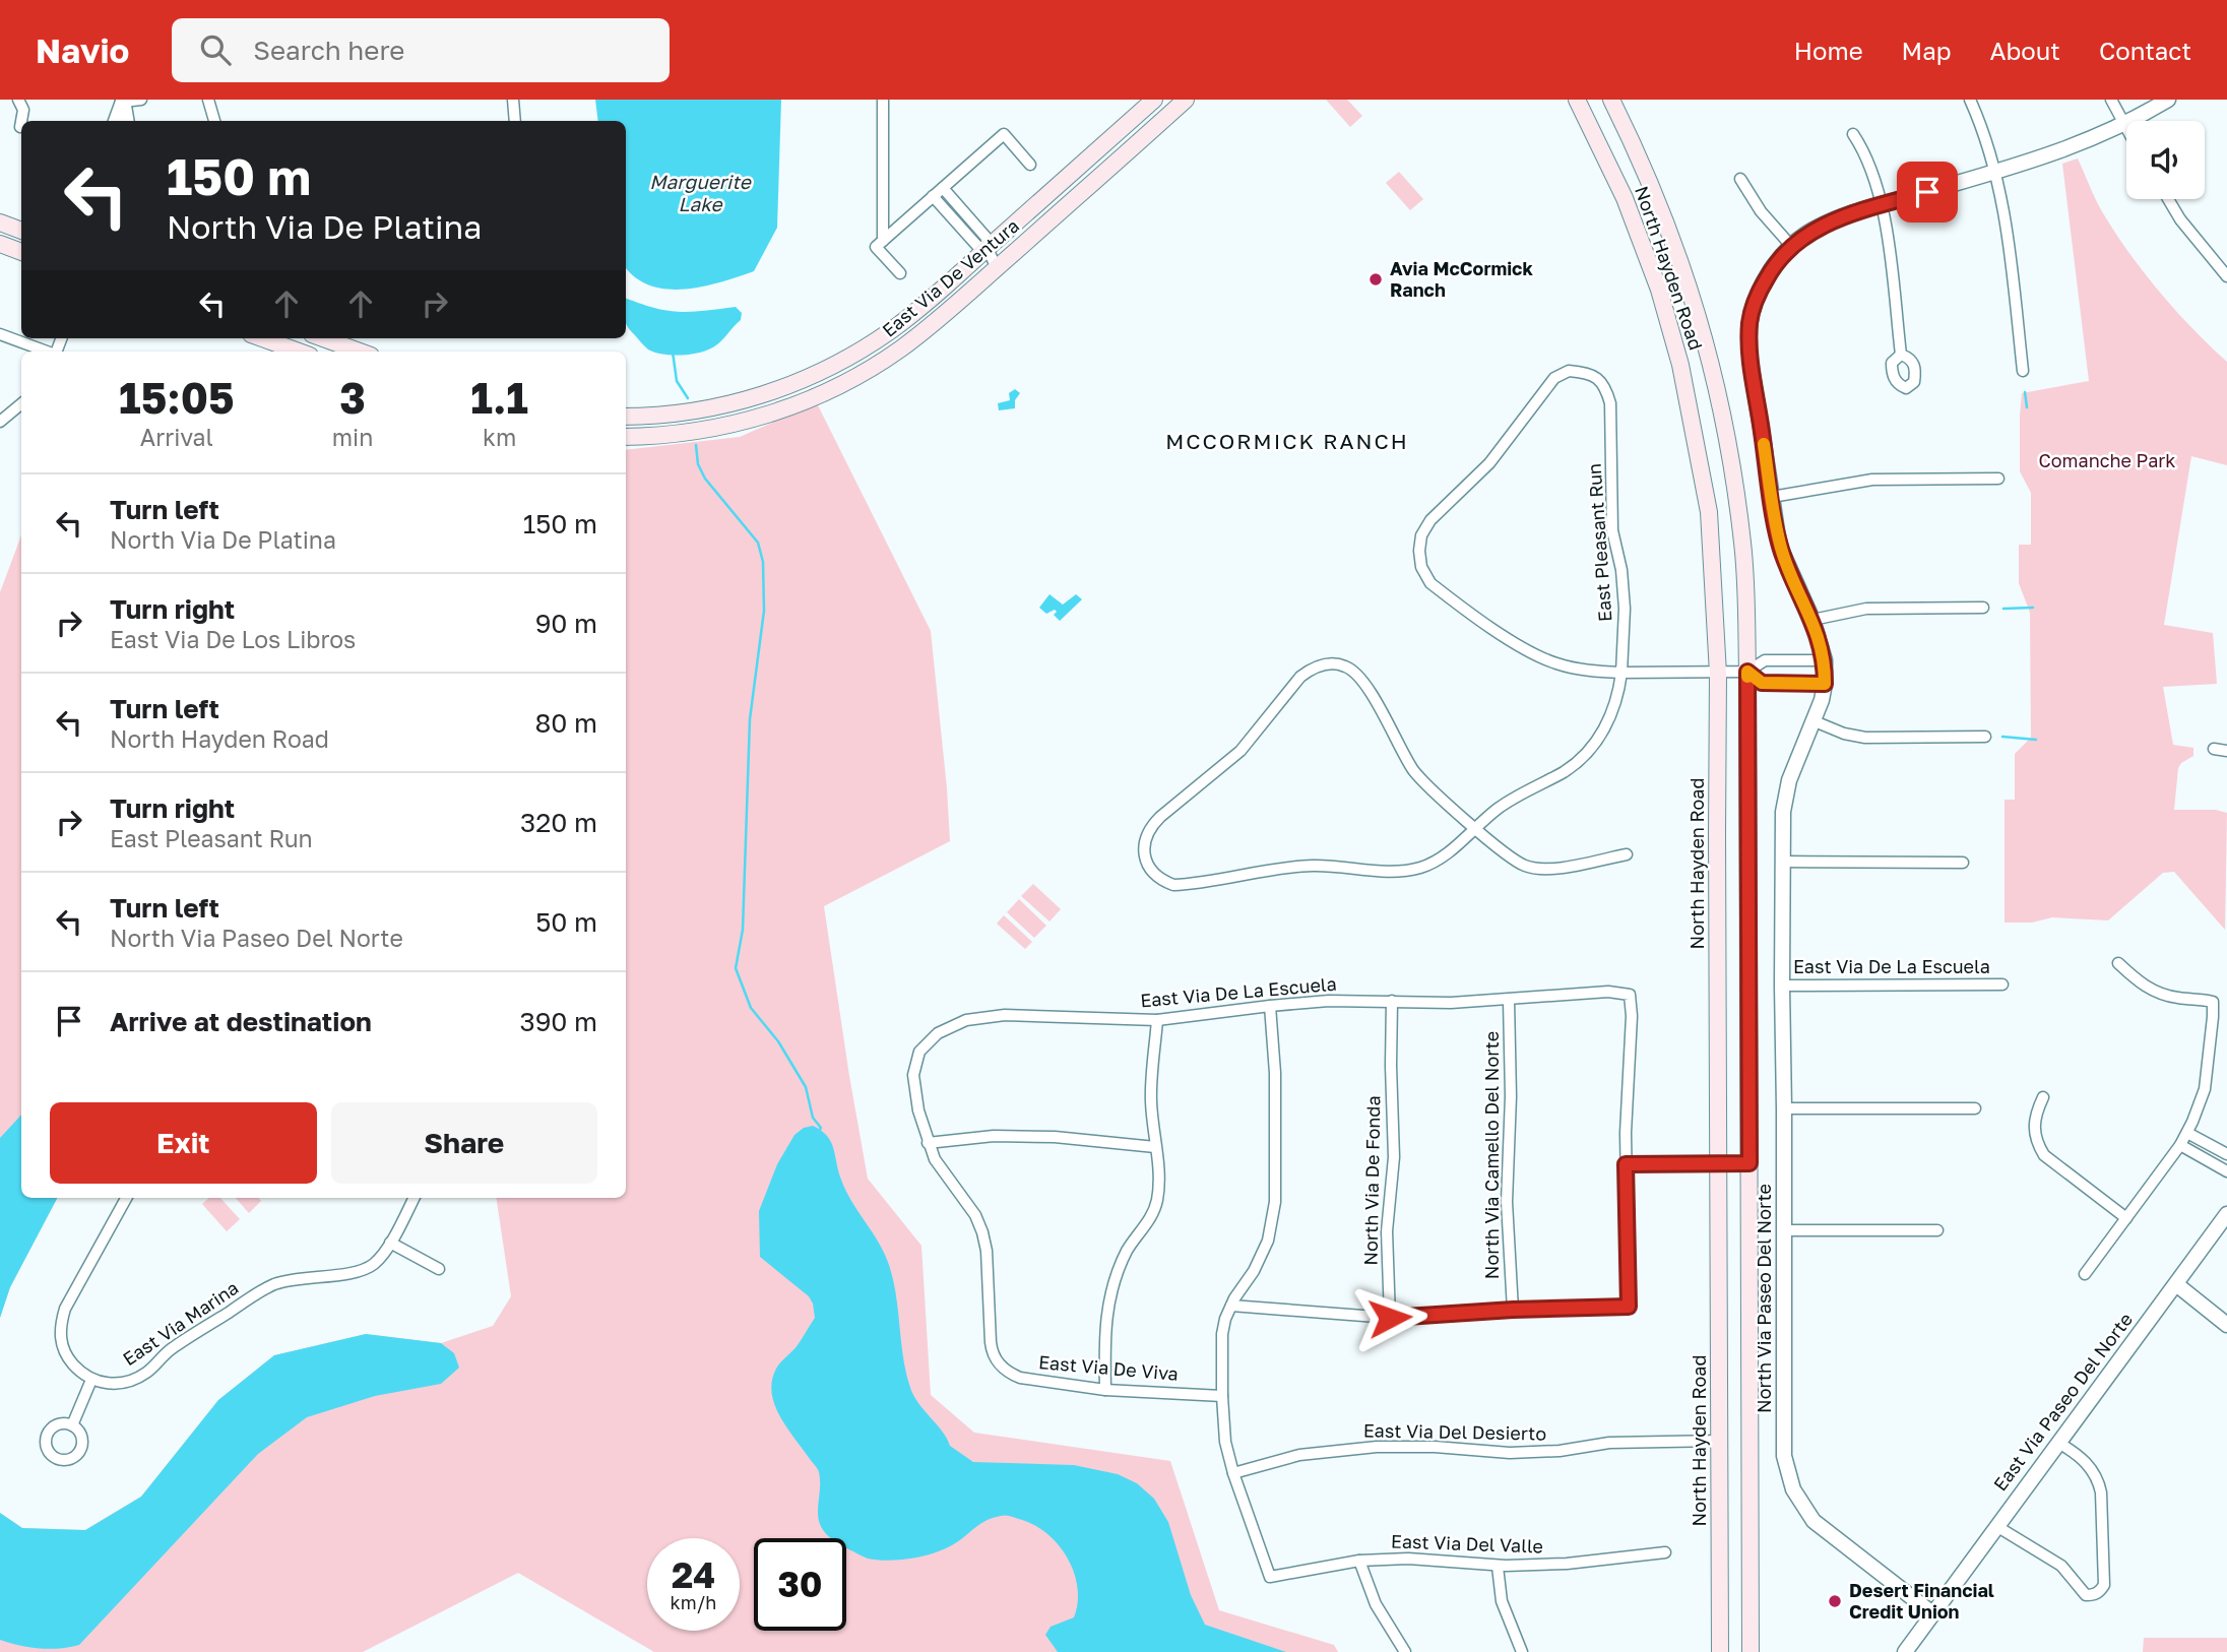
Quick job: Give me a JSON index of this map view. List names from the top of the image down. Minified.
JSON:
{"streets":{"main road":["North Hayden Road","East Via De Ventura"],"street":["East Pleasant Run","East Via De La Escuela","North Via Camello Del Norte","North Via De Fonda","North Via Paseo Del Norte","East Via Marina","East Via De Viva","East Via Paseo Del Norte","East Via Del Desierto","East Via Del Valle"]},"crossings":[["North Hayden Road","East Pleasant Run"],["North Hayden Road","East Via Del Desierto"],["East Pleasant Run","North Via Paseo Del Norte"],["East Via De La Escuela","North Via Camello Del Norte"],["East Via De La Escuela","North Via De Fonda"],["East Via De La Escuela","North Via Paseo Del Norte"],["East Via De La Escuela","East Via De Viva"],["North Via Paseo Del Norte","East Via Paseo Del Norte"],["East Via Del Desierto","East Via Del Valle"]],"districts":["MCCORMICK RANCH"],"water":["Marguerite Lake"],"parks":["Comanche Park"],"places":["Avia McCormick Ranch","Desert Financial Credit Union"],"page":{"header":"Navio","search":"Search here","nav":["Home","Map","About","Contact"],"turn":["150 m","North Via De Platina"],"eta":["15:05","Arrival","3","min","1.1","km"],"list":[{"name":"Turn left","note":"North Via De Platina","value":"150 m"},{"name":"Turn right","note":"East Via De Los Libros","value":"90 m"},{"name":"Turn left","note":"North Hayden Road","value":"80 m"},{"name":"Turn right","note":"East Pleasant Run","value":"320 m"},{"name":"Turn left","note":"North Via Paseo Del Norte","value":"50 m"},{"name":"Arrive at destination","value":"390 m"}],"buttons":["Exit","Share"],"speed":"24 km/h","limit":"30"}}
